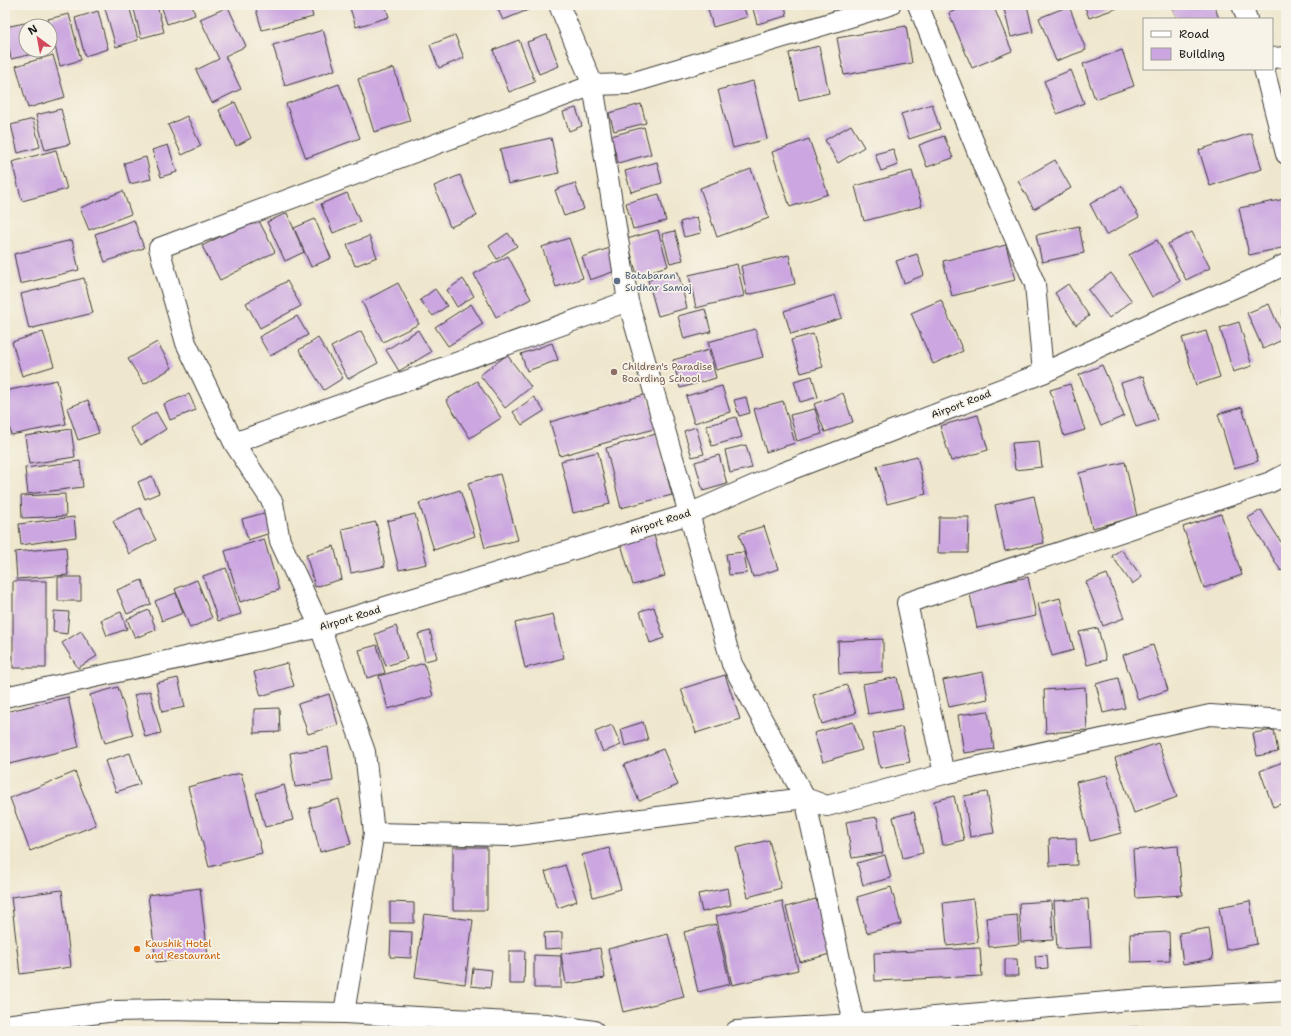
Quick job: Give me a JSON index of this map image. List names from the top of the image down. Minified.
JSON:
{"streets":{"street":["Airport Road"]},"places":["Batabaran Sudhar Samaj","Children's Paradise Boarding School","Kaushik Hotel and Restaurant"],"legend":["Road","Building"],"north":"top left"}
